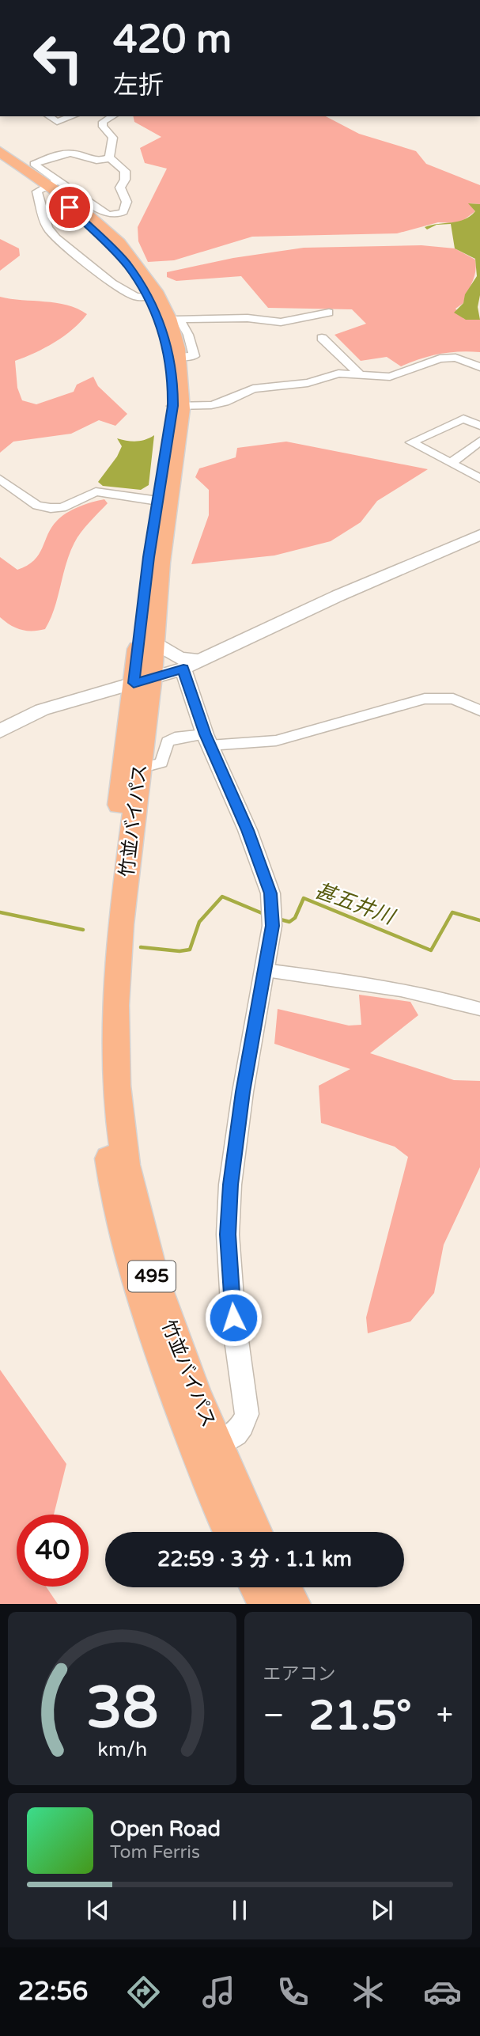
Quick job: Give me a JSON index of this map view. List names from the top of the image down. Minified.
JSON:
{"streets":{"highway":["竹並バイパス","495"]},"water":["甚五井川"],"page":{"turn":["420 m","左折"],"limit":"40","trip":"22:59 · 3 分 · 1.1 km","tile":"エアコン","heat":["−","21.5°","+"],"song":["Open Road","Tom Ferris"],"tabs":"22:56","gauge":["38","km/h"]}}
